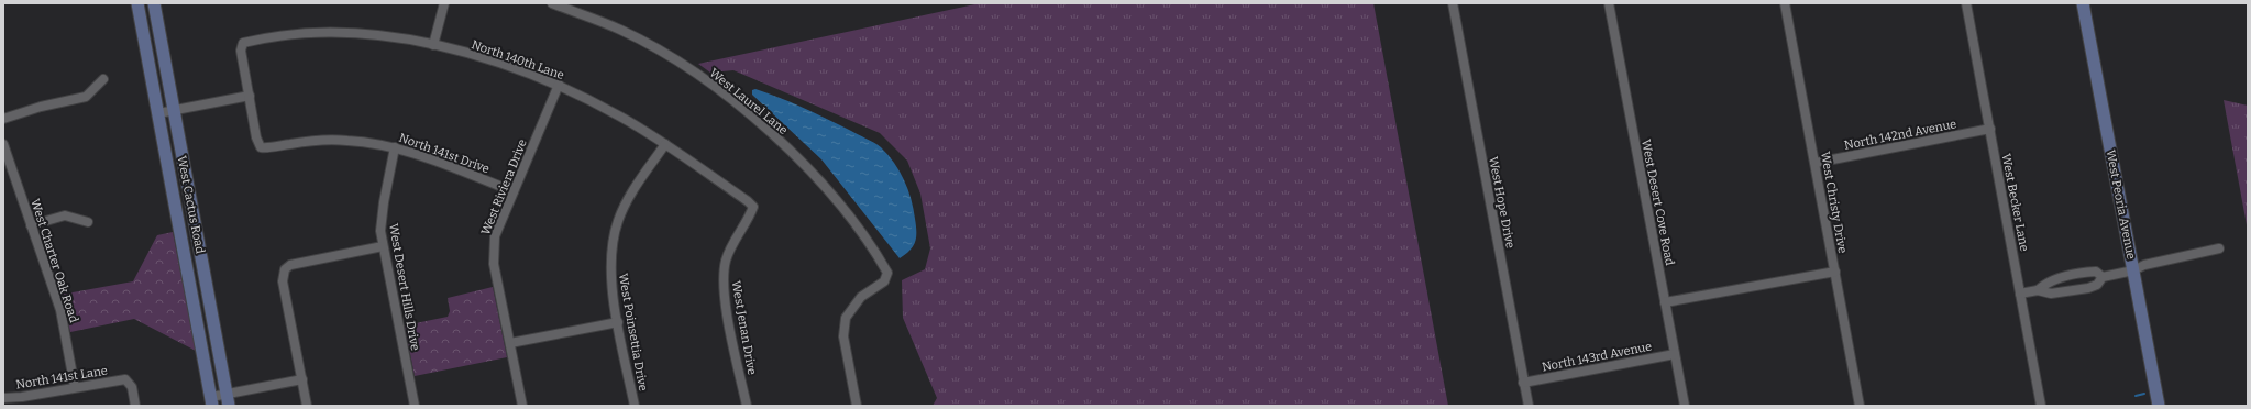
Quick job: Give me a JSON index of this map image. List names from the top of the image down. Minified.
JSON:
{"streets":{"main road":["West Cactus Road","West Peoria Avenue"],"street":["North 140th Lane","West Laurel Lane","North 142nd Avenue","North 141st Drive","West Riviera Drive","West Hope Drive","West Desert Cove Road","West Christy Drive","West Becker Lane","West Charter Oak Road","West Desert Hills Drive","West Jenan Drive","West Poinsettia Drive","North 143rd Avenue","North 141st Lane"]},"crossings":[["North 140th Lane","North 141st Drive"],["North 140th Lane","West Riviera Drive"],["North 140th Lane","West Jenan Drive"],["North 140th Lane","West Poinsettia Drive"],["North 142nd Avenue","West Christy Drive"],["North 142nd Avenue","West Becker Lane"],["North 141st Drive","West Riviera Drive"],["North 141st Drive","West Desert Hills Drive"],["West Hope Drive","North 143rd Avenue"],["West Desert Cove Road","North 143rd Avenue"],["West Charter Oak Road","North 141st Lane"]]}
